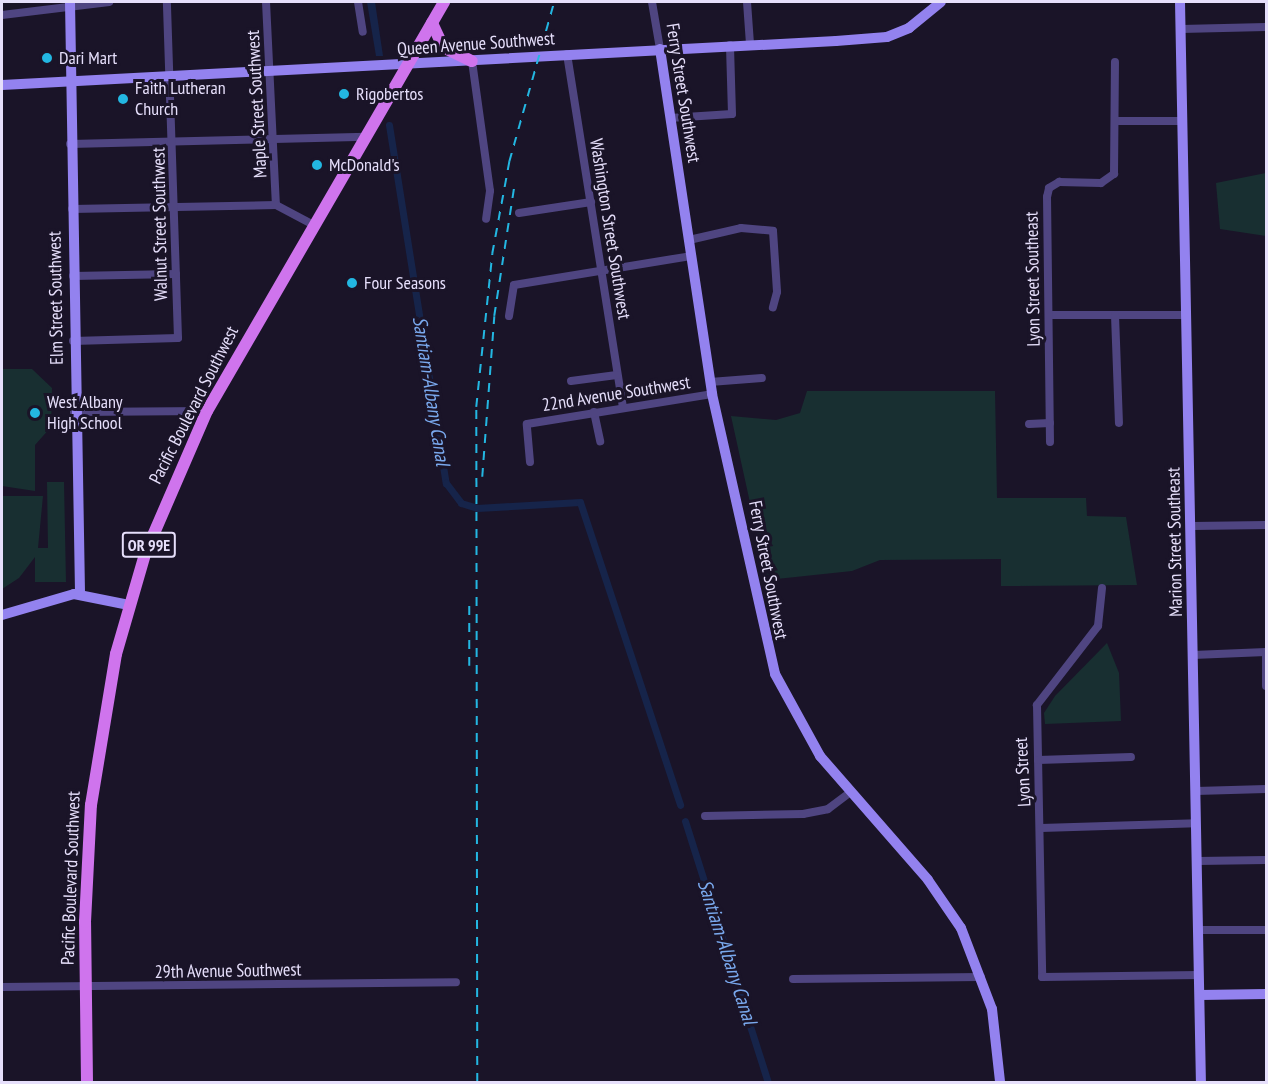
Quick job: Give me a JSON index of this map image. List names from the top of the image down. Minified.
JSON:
{"streets":{"main road":["Pacific Boulevard Southwest","OR 99E"],"street":["Queen Avenue Southwest","Ferry Street Southwest","Maple Street Southwest","Walnut Street Southwest","Washington Street Southwest","Lyon Street Southeast","Elm Street Southwest","22nd Avenue Southwest","Marion Street Southeast","Lyon Street","29th Avenue Southwest"]},"crossings":[["Queen Avenue Southwest","Ferry Street Southwest"],["Queen Avenue Southwest","Maple Street Southwest"],["Queen Avenue Southwest","Walnut Street Southwest"],["Queen Avenue Southwest","Washington Street Southwest"],["Queen Avenue Southwest","Elm Street Southwest"],["Queen Avenue Southwest","Pacific Boulevard Southwest"],["Ferry Street Southwest","22nd Avenue Southwest"],["Walnut Street Southwest","Elm Street Southwest"],["Washington Street Southwest","22nd Avenue Southwest"],["Pacific Boulevard Southwest","29th Avenue Southwest"],["Marion Street Southeast","Lyon Street"]],"water":["Santiam-Albany Canal"],"places":["Dari Mart","Rigobertos","Faith Lutheran Church","McDonald's","Four Seasons","West Albany High School"]}
